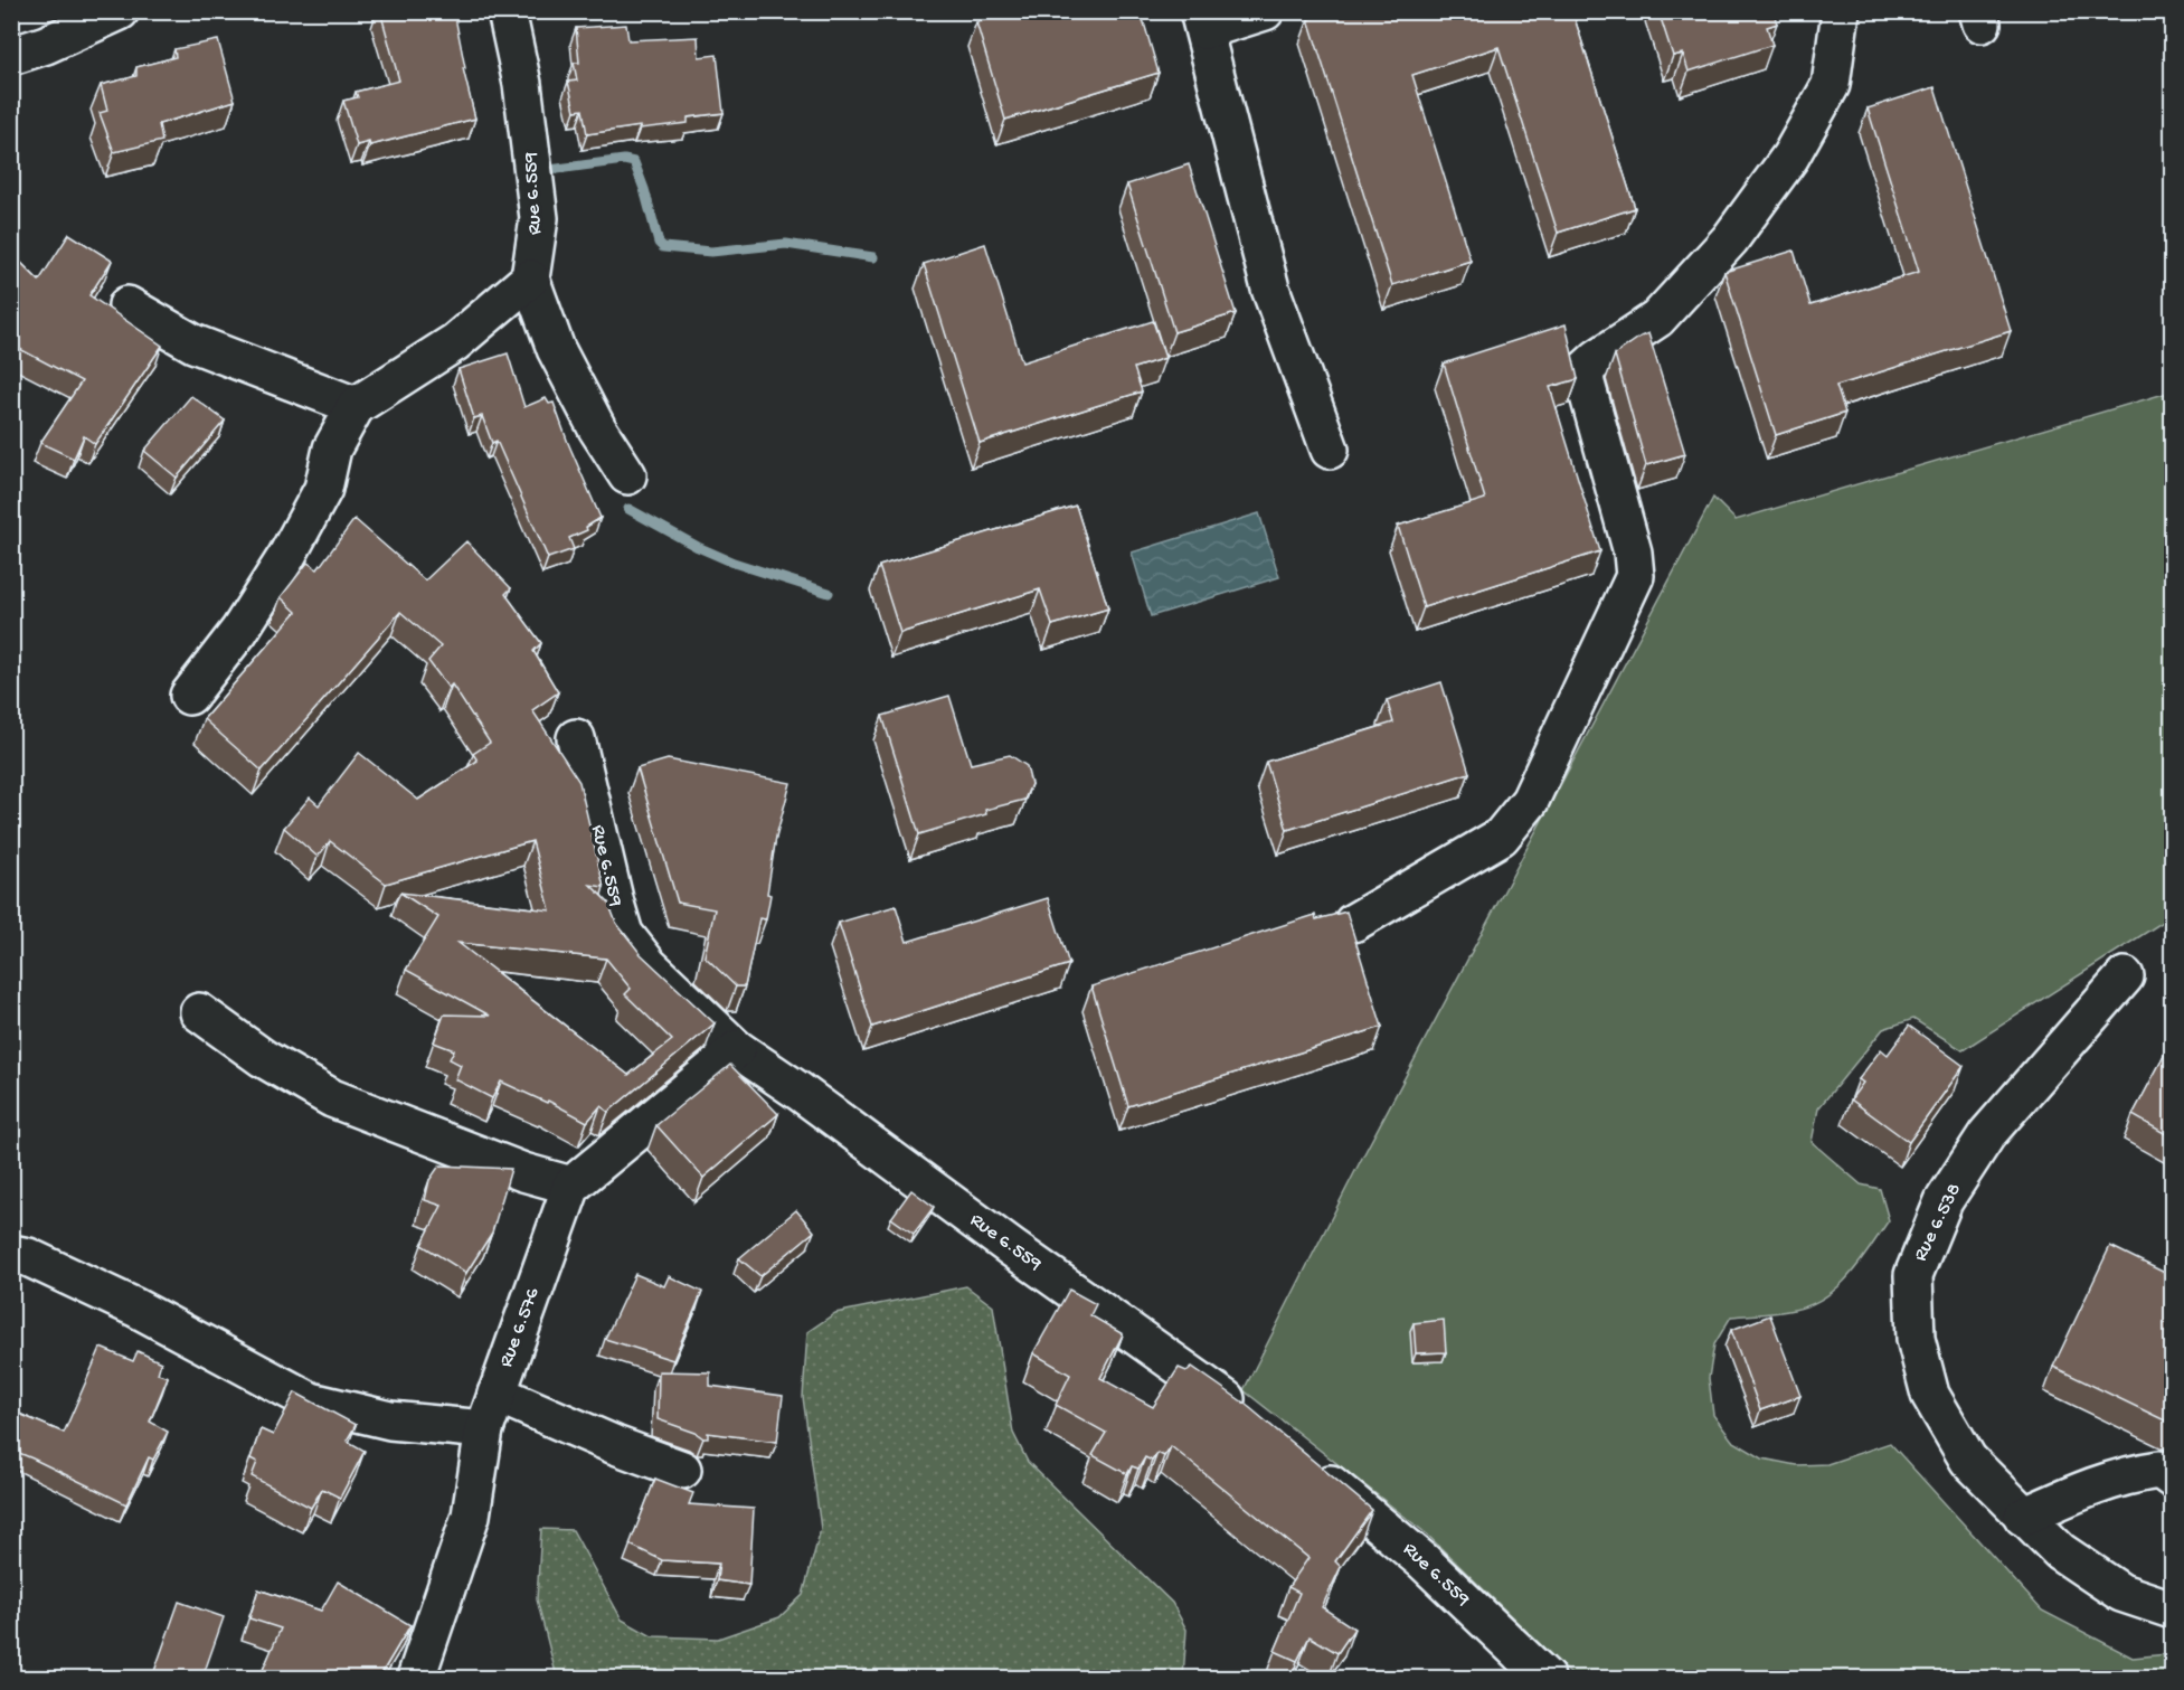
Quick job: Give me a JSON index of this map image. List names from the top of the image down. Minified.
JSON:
{"streets":{"street":["Rue 6.559","Rue 6.538","Rue 6.576"]}}
